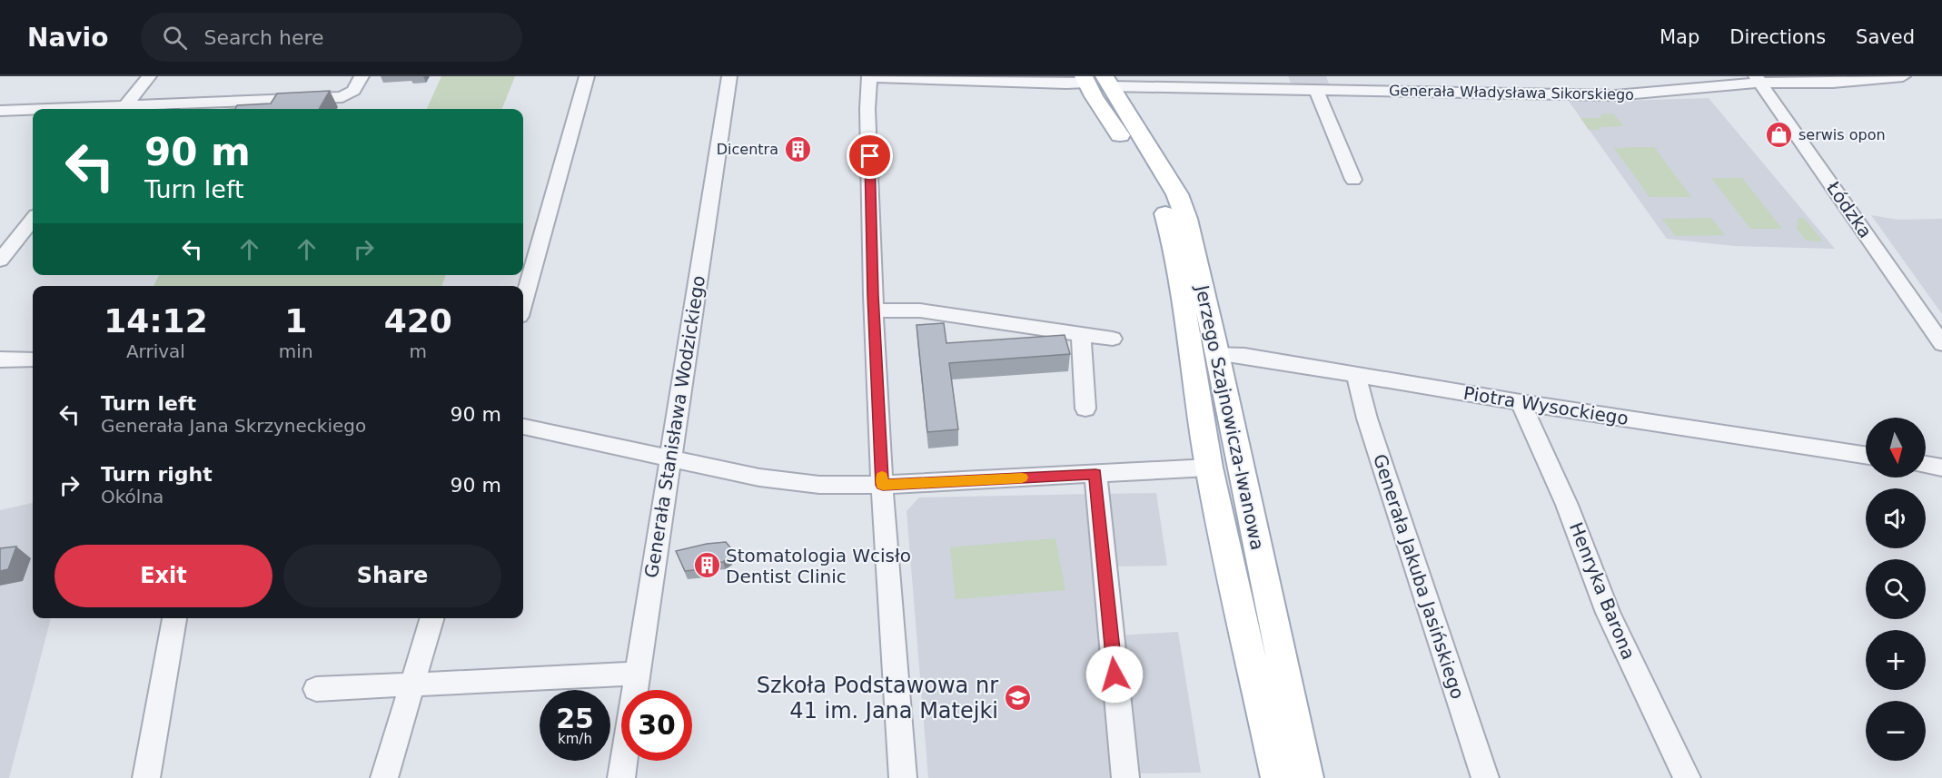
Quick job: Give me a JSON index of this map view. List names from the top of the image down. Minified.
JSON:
{"streets":{"main road":["Jerzego Szajnowicza-Iwanowa"],"street":["Generała Władysława Sikorskiego","Łódzka","Piotra Wysockiego","Generała Stanisława Wodzickiego","Generała Jakuba Jasińskiego","Henryka Barona"]},"crossings":[["Generała Władysława Sikorskiego","Łódzka"],["Generała Władysława Sikorskiego","Jerzego Szajnowicza-Iwanowa"],["Piotra Wysockiego","Jerzego Szajnowicza-Iwanowa"],["Piotra Wysockiego","Generała Jakuba Jasińskiego"],["Piotra Wysockiego","Henryka Barona"]],"places":{"shop":["serwis opon"],"building":["Dicentra","Stomatologia Wcisło Dentist Clinic"],"school or university":["Szkoła Podstawowa nr 41 im. Jana Matejki"]},"north":"bottom","page":{"header":"Navio","search":"Search here","nav":["Map","Directions","Saved"],"turn":["90 m","Turn left"],"eta":["14:12","Arrival","1","min","420","m"],"list":[{"name":"Turn left","note":"Generała Jana Skrzyneckiego","value":"90 m"},{"name":"Turn right","note":"Okólna","value":"90 m"}],"map_buttons":["+","−"],"buttons":["Exit","Share"],"speed":"25 km/h","limit":"30"}}
